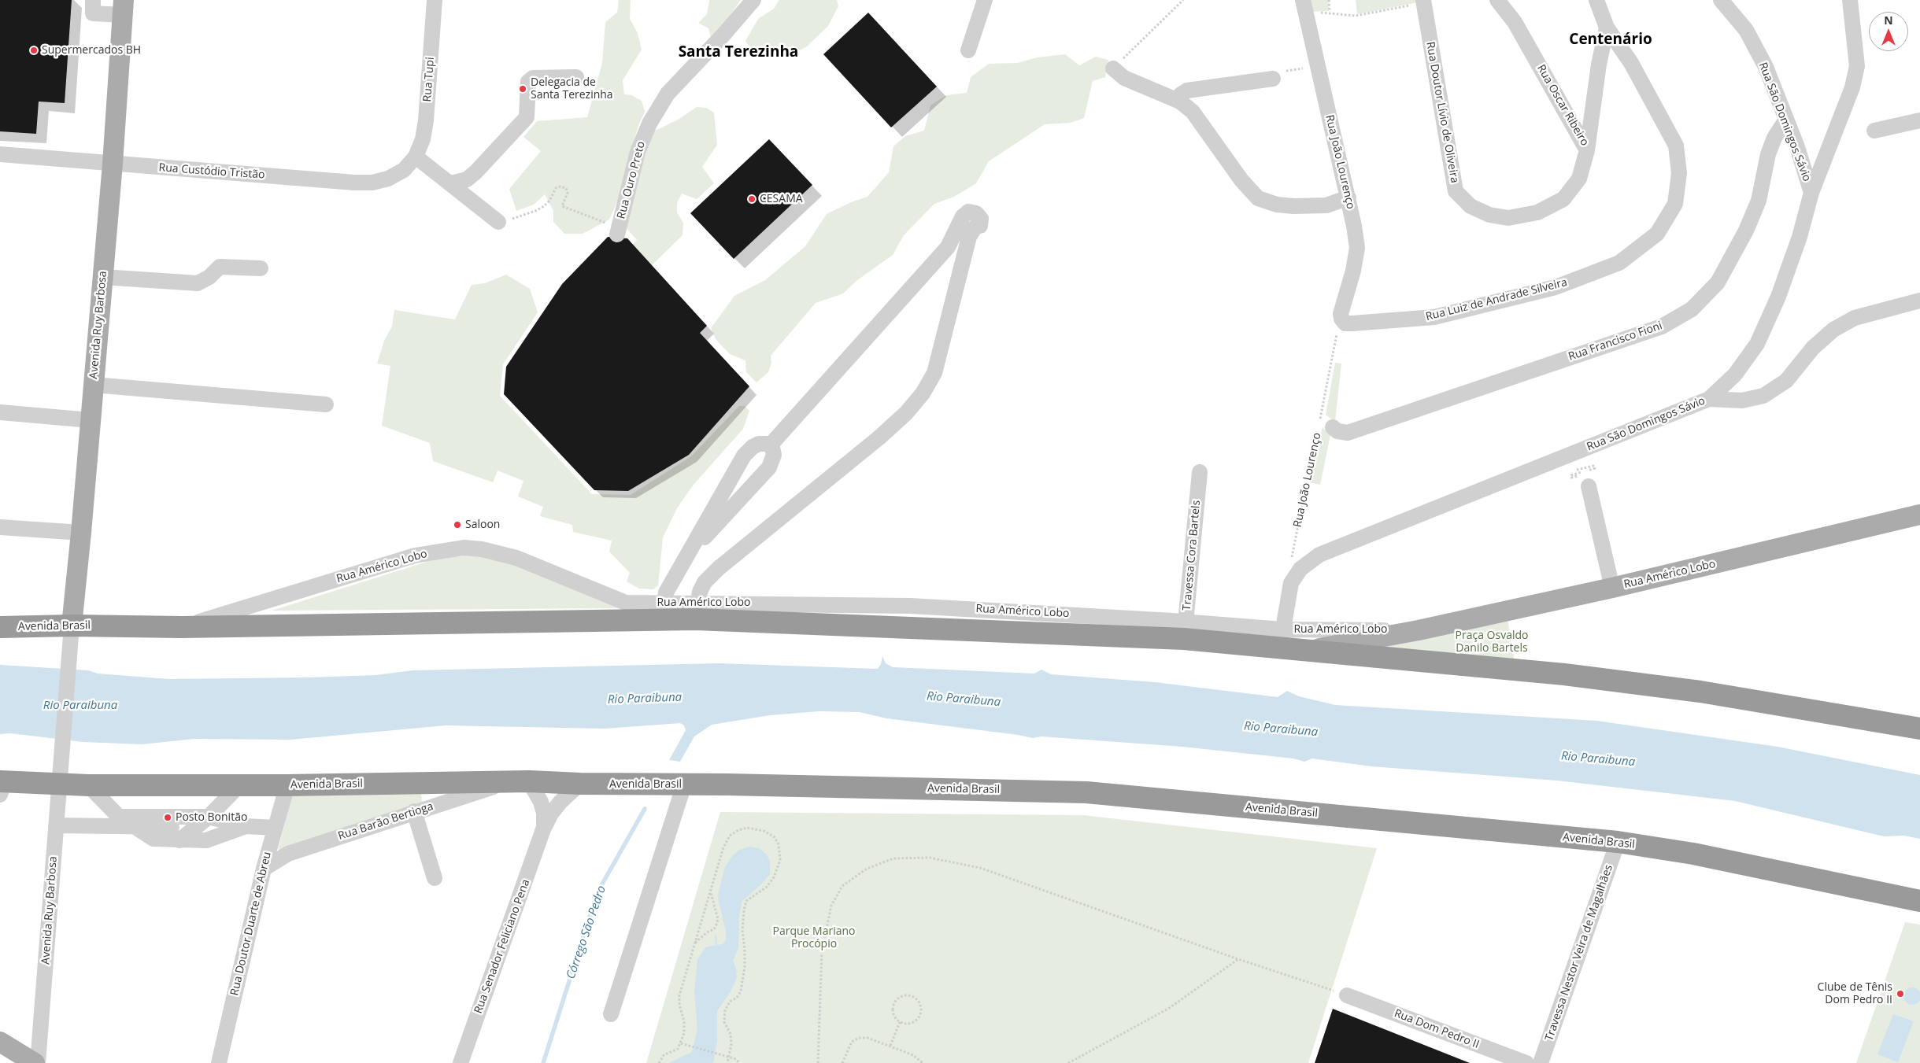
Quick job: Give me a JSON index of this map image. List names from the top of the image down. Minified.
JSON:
{"streets":{"highway":["Avenida Brasil"],"main road":["Avenida Ruy Barbosa","Rua Américo Lobo"],"street":["Rua Tupi","Rua Oscar Ribeiro","Rua Doutor Lívio de Oliveira","Rua São Domingos Sávio","Rua João Lourenço","Rua Custódio Tristão","Rua Ouro Preto","Rua Luiz de Andrade Silveira","Rua Francisco Fioni","Travessa Cora Bartels","Rua Barão Bertioga","Rua Doutor Duarte de Abreu","Rua Senador Feliciano Pena","Travessa Nestor Veira de Magalhães","Rua Dom Pedro II"]},"crossings":[["Rua Tupi","Rua Custódio Tristão"],["Rua Oscar Ribeiro","Rua Doutor Lívio de Oliveira"],["Rua Oscar Ribeiro","Rua Luiz de Andrade Silveira"],["Rua São Domingos Sávio","Rua João Lourenço"],["Rua São Domingos Sávio","Rua Francisco Fioni"],["Rua João Lourenço","Rua Luiz de Andrade Silveira"],["Rua Custódio Tristão","Avenida Ruy Barbosa"],["Avenida Ruy Barbosa","Avenida Brasil"],["Travessa Cora Bartels","Avenida Brasil"],["Rua Américo Lobo","Avenida Brasil"],["Avenida Brasil","Rua Barão Bertioga"],["Avenida Brasil","Rua Doutor Duarte de Abreu"],["Avenida Brasil","Rua Senador Feliciano Pena"],["Avenida Brasil","Travessa Nestor Veira de Magalhães"],["Rua Barão Bertioga","Rua Doutor Duarte de Abreu"],["Rua Barão Bertioga","Rua Senador Feliciano Pena"]],"districts":["Centenário","Santa Terezinha"],"water":["Rio Paraibuna","Córrego São Pedro"],"parks":["Praça Osvaldo Danilo Bartels","Parque Mariano Procópio"],"places":["Supermercados BH","Delegacia de Santa Terezinha","CESAMA","Saloon","Posto Bonitão","Clube de Tênis Dom Pedro II"],"north":"top"}
